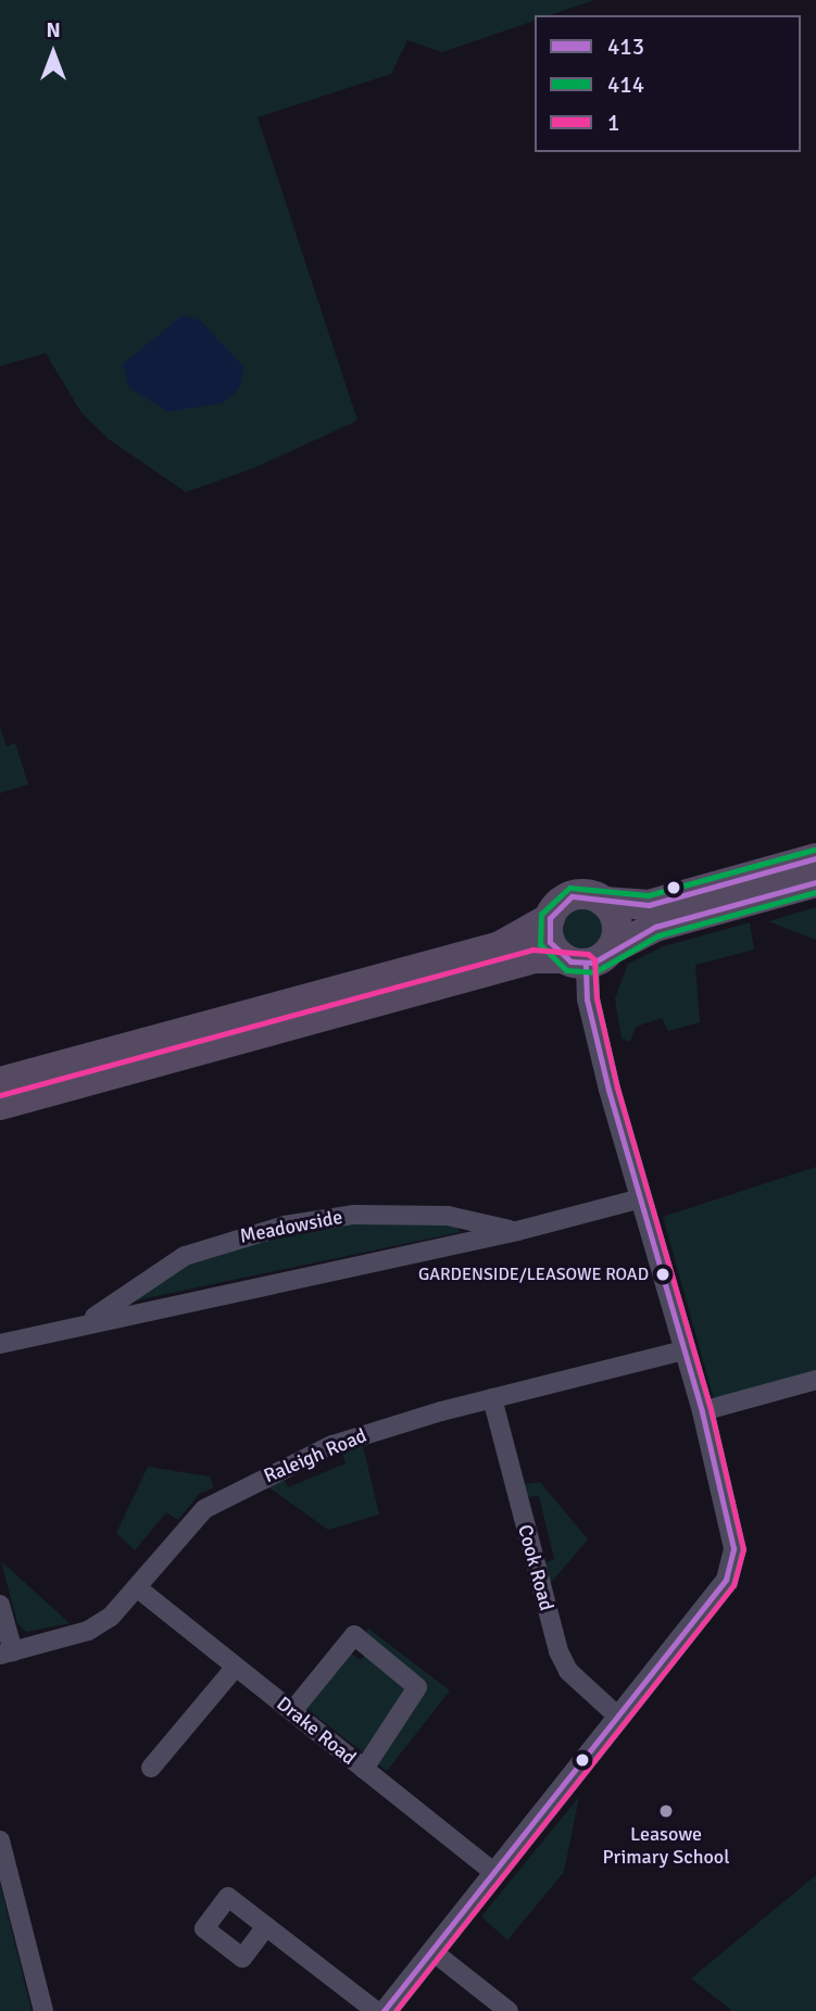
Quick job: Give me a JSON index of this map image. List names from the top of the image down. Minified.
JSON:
{"streets":{"street":["Meadowside","Raleigh Road","Cook Road","Drake Road"]},"crossings":[["Raleigh Road","Cook Road"],["Raleigh Road","Drake Road"]],"places":["GARDENSIDE/LEASOWE ROAD","Leasowe Primary School"],"lines":["transit line 414","transit line 413","transit line 1"],"legend":["413","414","1"],"north":"top"}
